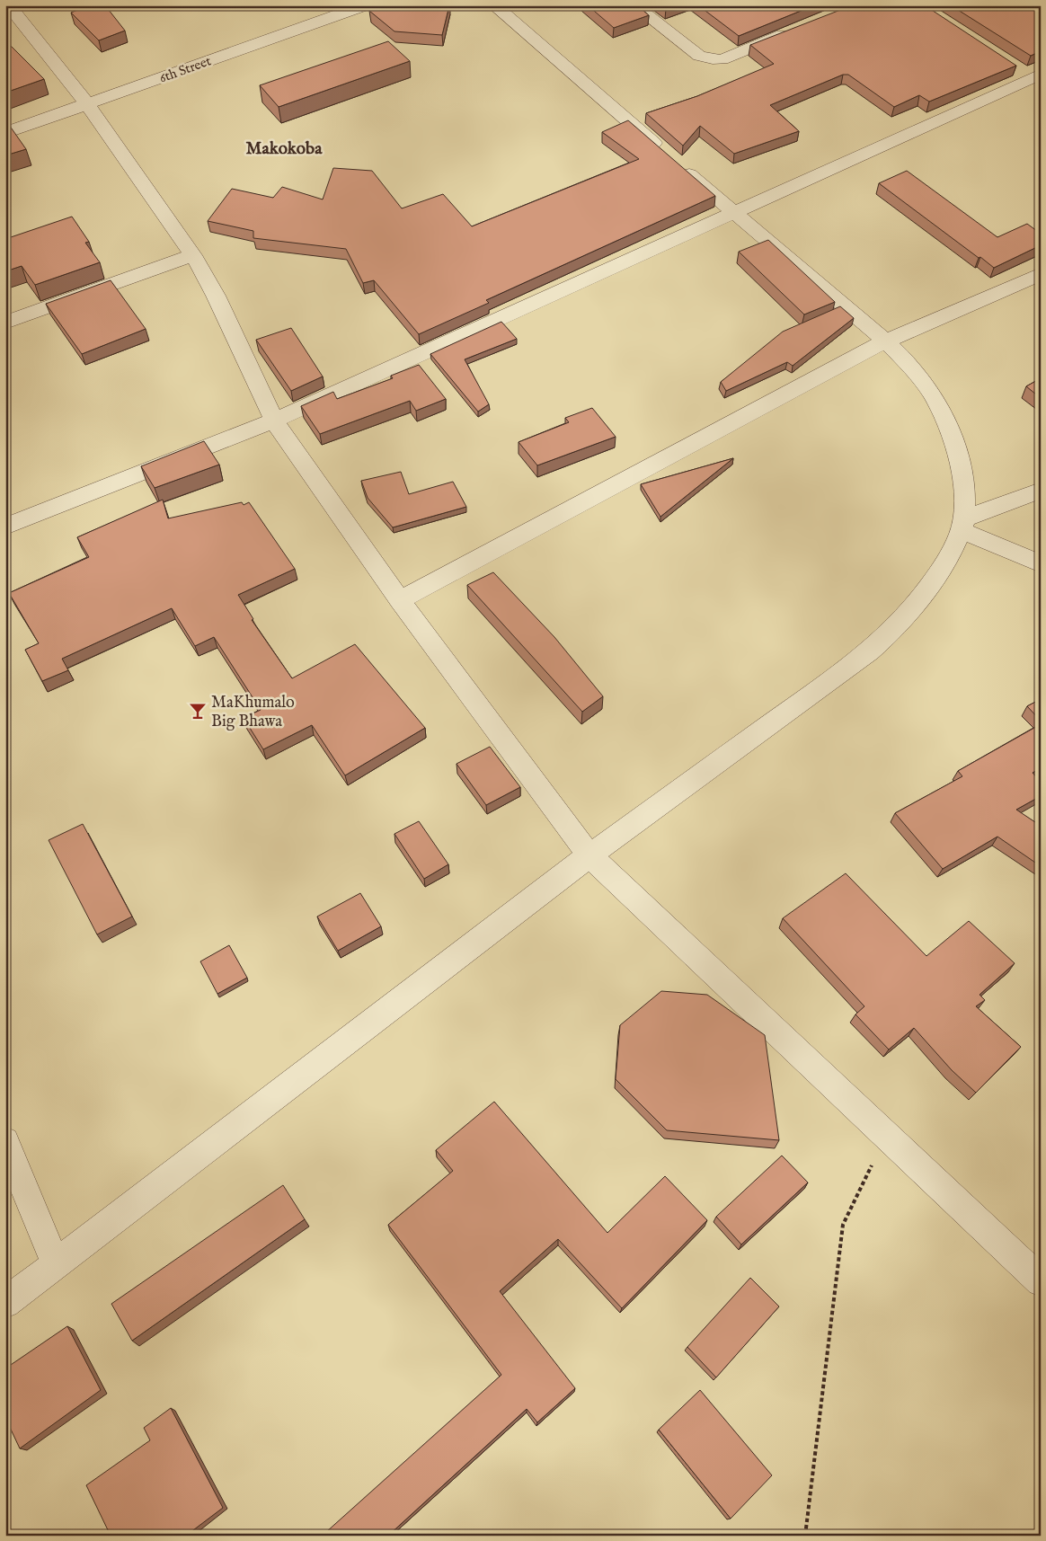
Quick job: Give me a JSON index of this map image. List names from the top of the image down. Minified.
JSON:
{"streets":{"street":["6th Street"]},"districts":["Makokoba"],"places":{"bar":["MaKhumalo Big Bhawa"]}}
